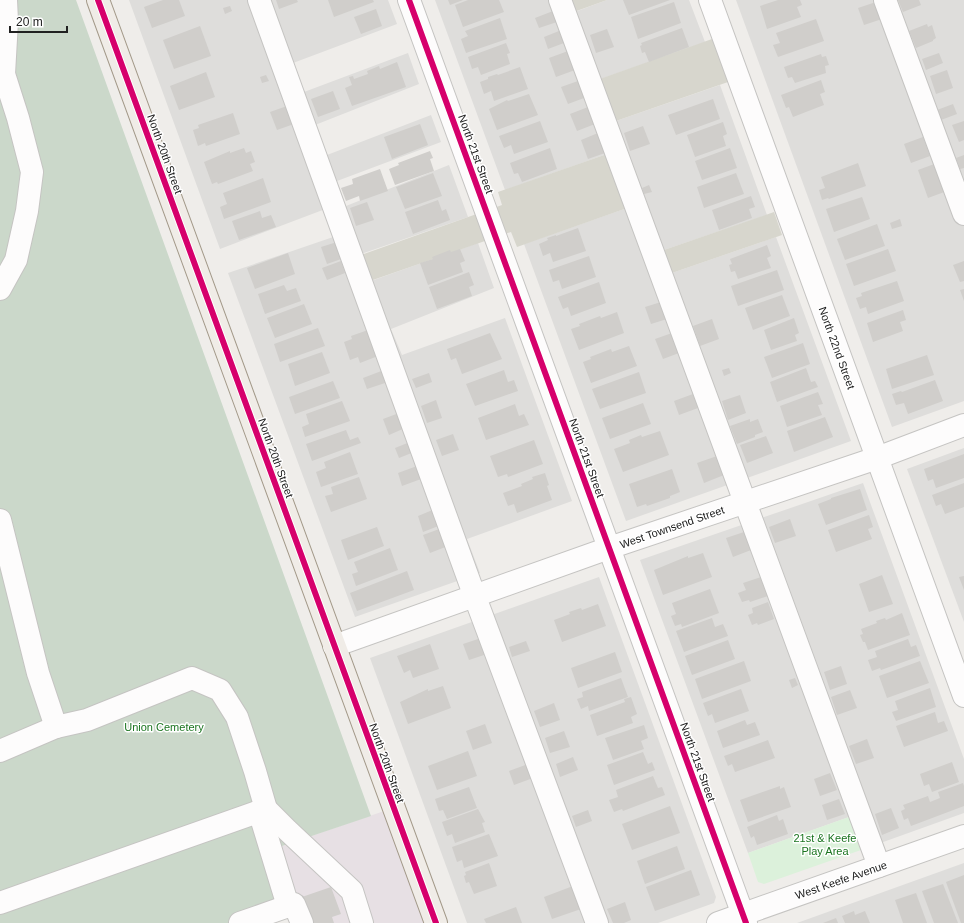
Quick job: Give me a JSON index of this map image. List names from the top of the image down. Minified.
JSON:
{"streets":{"main road":["North 20th Street"],"street":["North 21st Street","North 22nd Street","West Townsend Street","West Keefe Avenue"]},"crossings":[["North 20th Street","West Townsend Street"],["North 21st Street","West Townsend Street"],["North 21st Street","West Keefe Avenue"],["North 22nd Street","West Townsend Street"]],"parks":["Union Cemetery","21st & Keefe Play Area"],"scale_bar":"20 m"}
